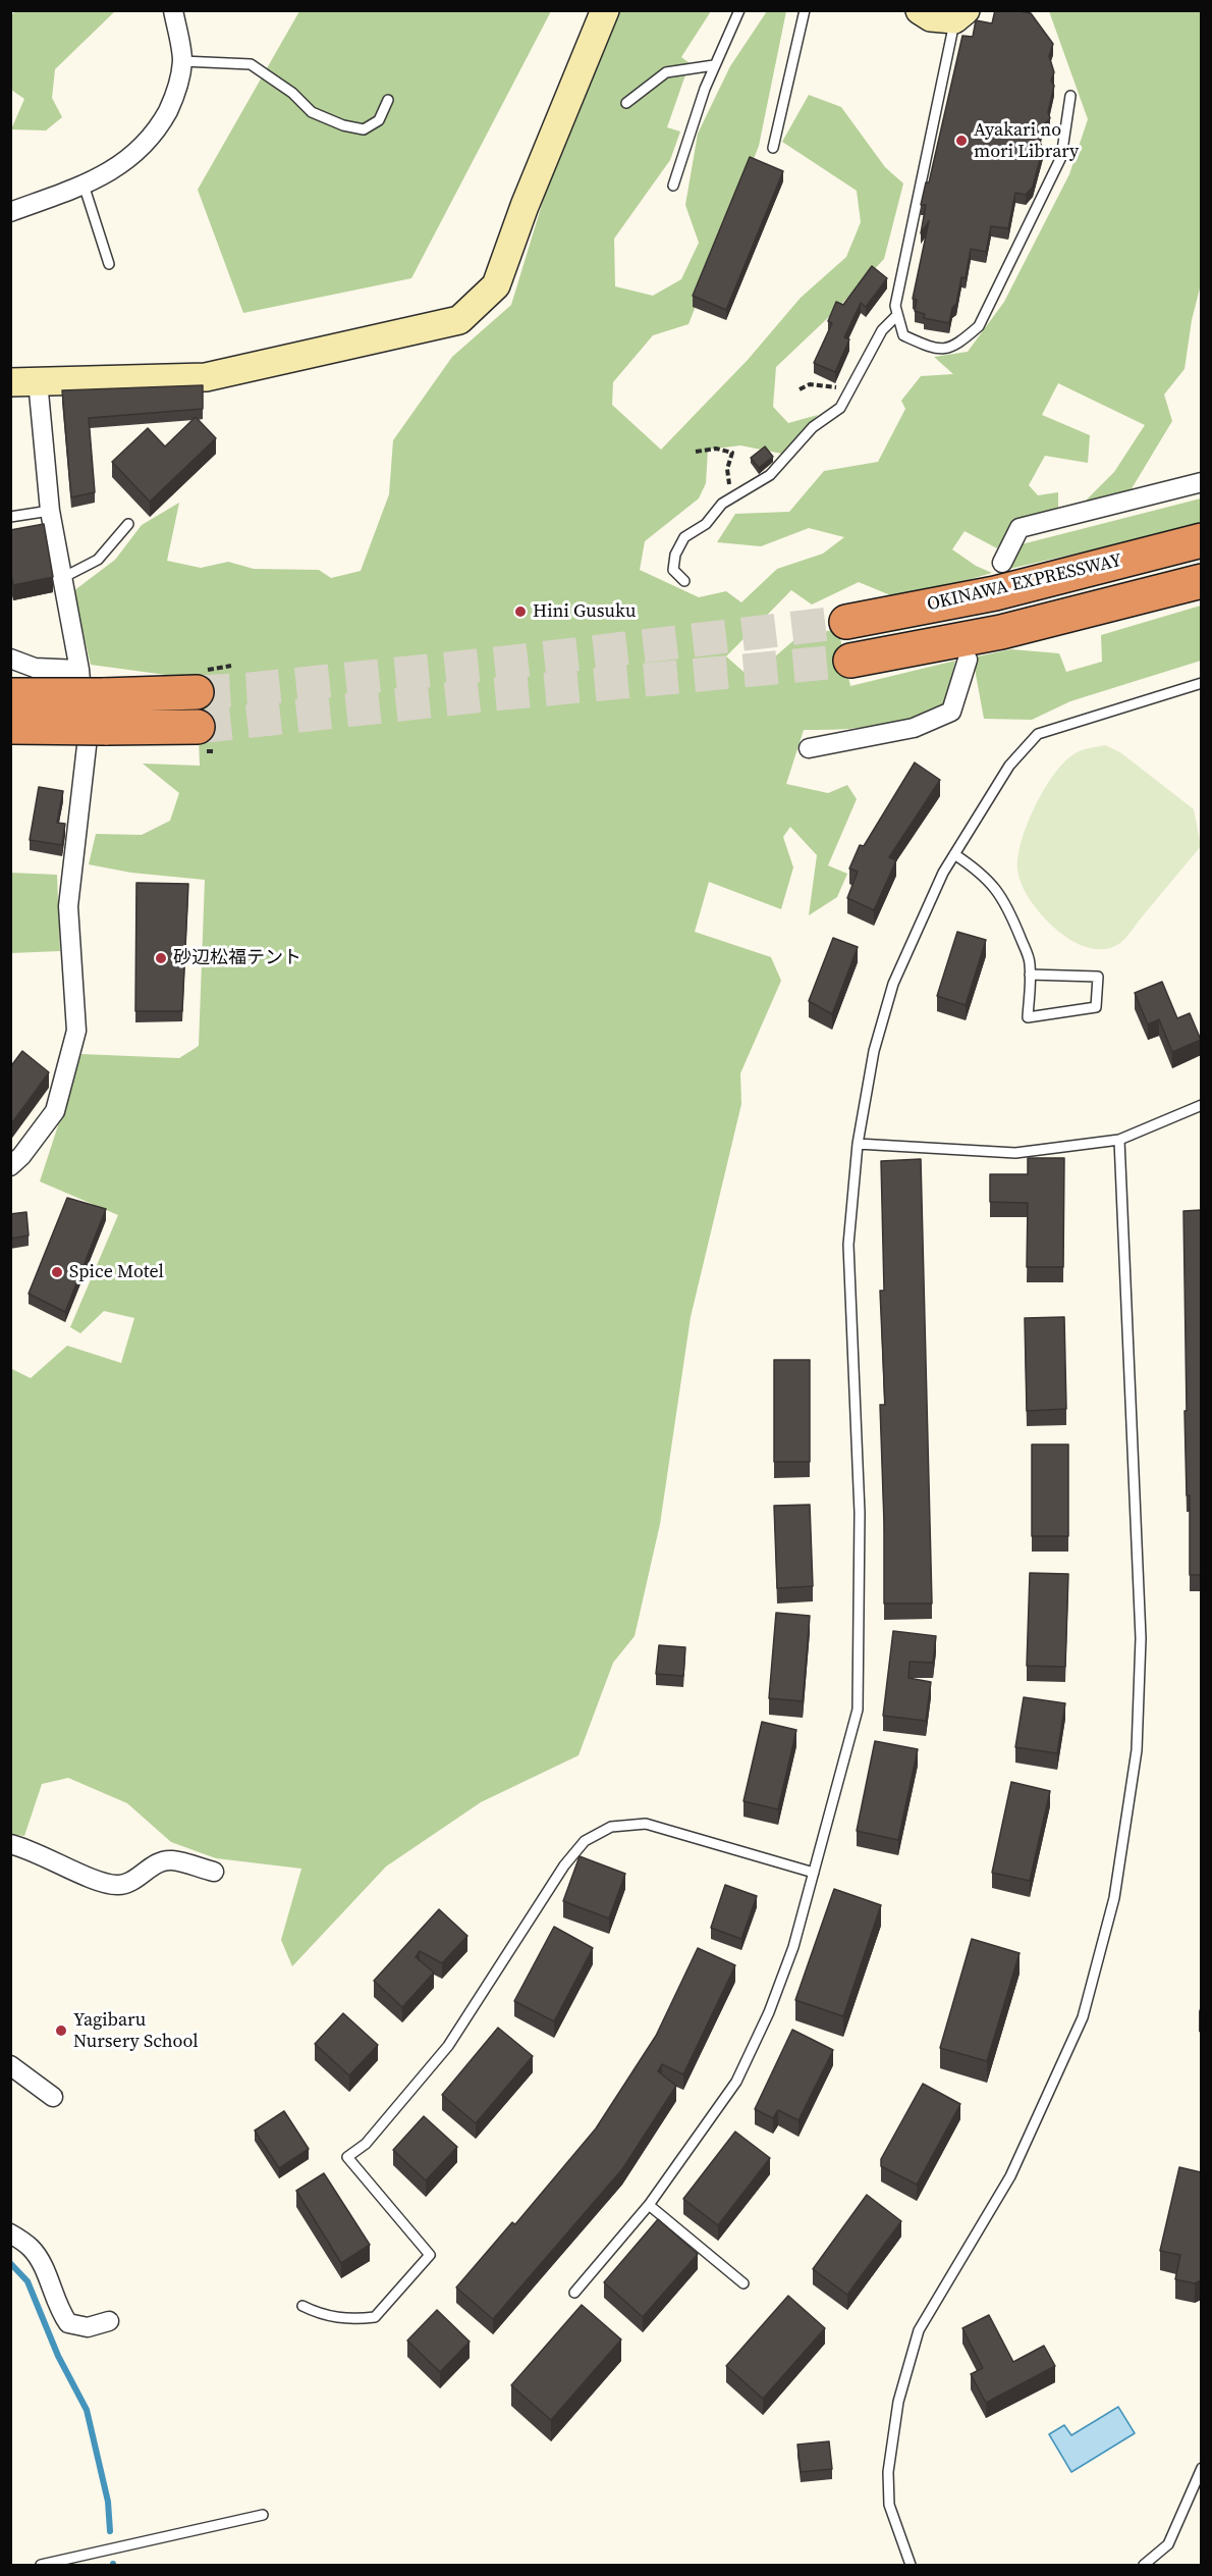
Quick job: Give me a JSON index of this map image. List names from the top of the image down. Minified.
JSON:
{"streets":{"highway":["OKINAWA EXPRESSWAY"]},"places":["Ayakari no mori Library","Hini Gusuku","砂辺松福テント","Spice Motel","Yagibaru Nursery School"]}
